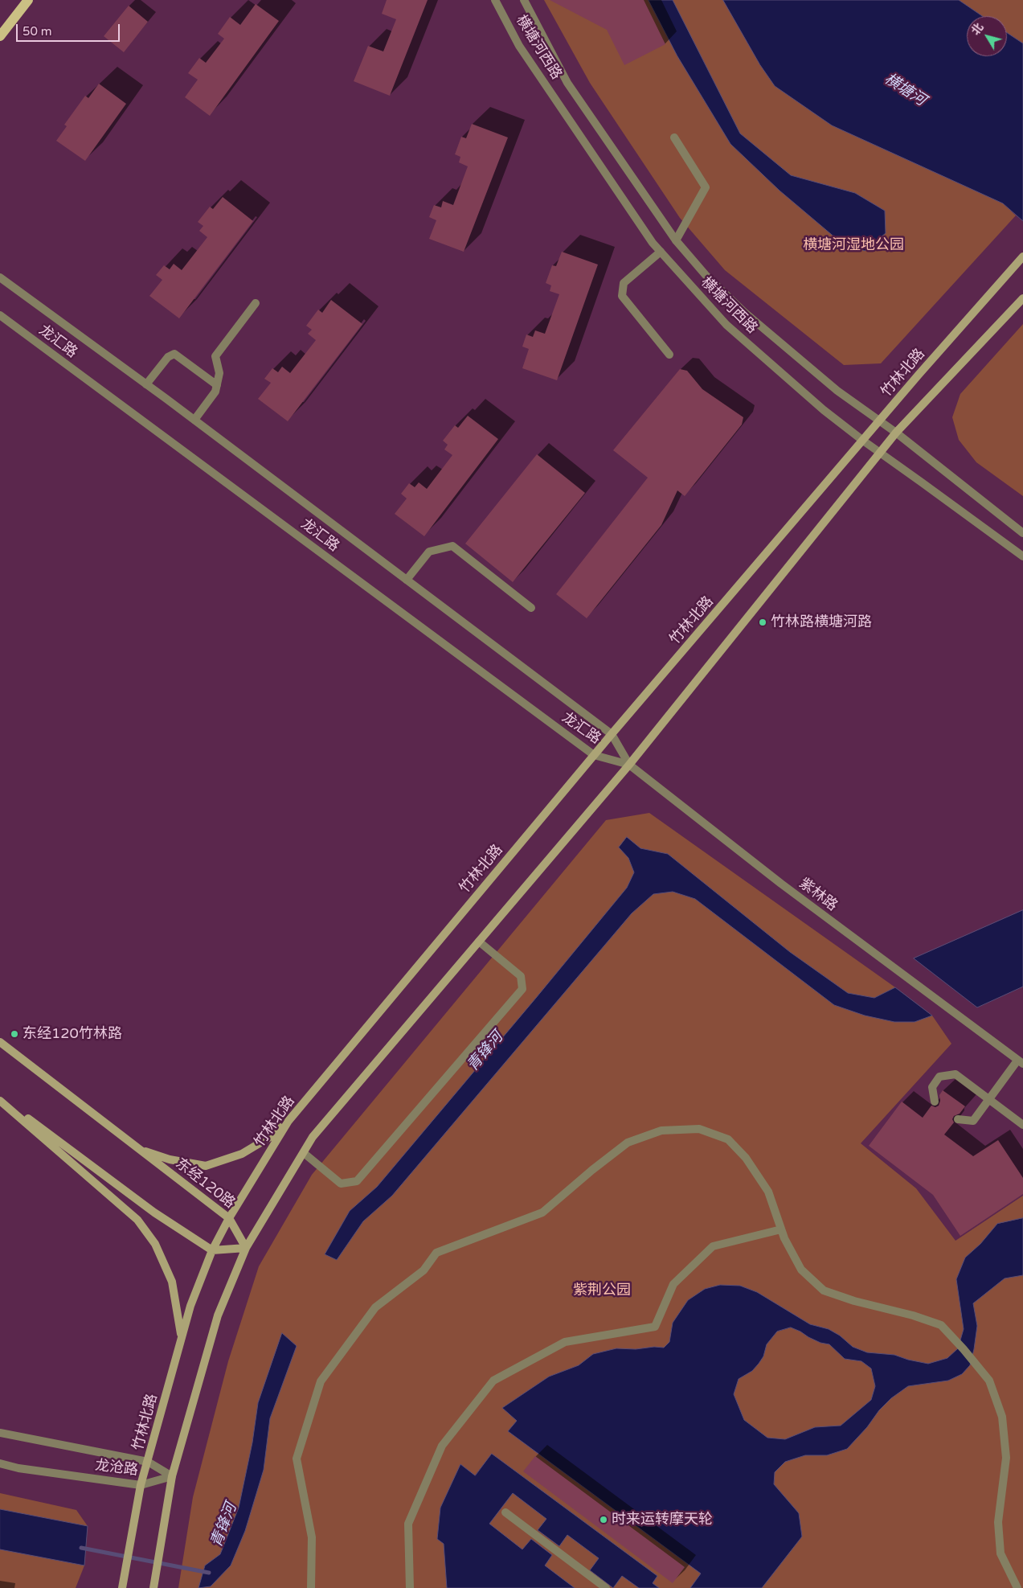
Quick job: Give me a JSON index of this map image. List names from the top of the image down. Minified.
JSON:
{"streets":{"main road":["竹林北路","东经120路"],"street":["横塘河西路","龙汇路","紫林路","龙沧路"]},"crossings":[["横塘河西路","竹林北路"],["龙汇路","竹林北路"],["龙汇路","紫林路"],["竹林北路","紫林路"],["竹林北路","东经120路"],["竹林北路","龙沧路"]],"water":["横塘河","青锋河"],"parks":["横塘河湿地公园","紫荆公园"],"places":["竹林路横塘河路","东经120竹林路","时来运转摩天轮"],"scale_bar":"50 m","north":"top left"}
